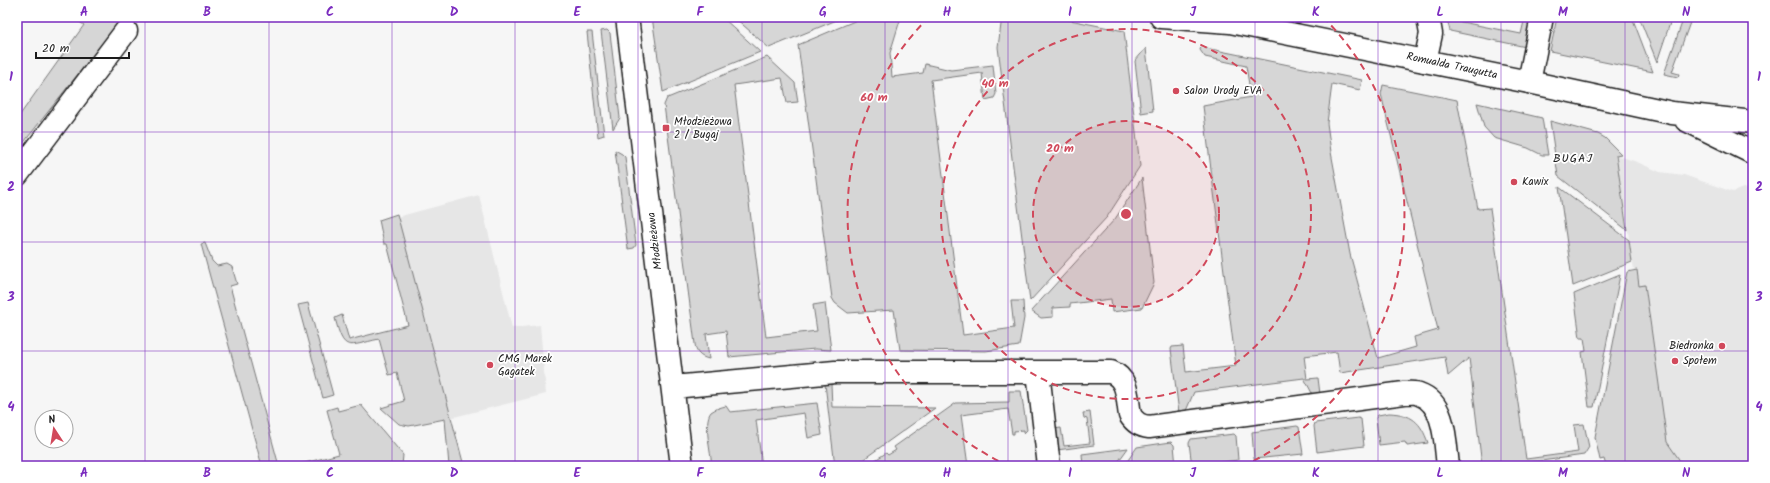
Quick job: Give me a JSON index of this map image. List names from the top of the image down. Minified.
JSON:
{"streets":{"street":["Romualda Traugutta","Młodzieżowa"]},"districts":["BUGAJ"],"places":{"other":["Salon Urody EVA","Kawix","Biedronka","Społem","CMG Marek Gagatek"],"transit":["Młodzieżowa 2 / Bugaj"]},"scale_bar":"20 m","north":"top","grid":{"columns":["A","B","C","D","E","F","G","H","I","J","K","L","M","N"],"rows":["1","2","3","4"]},"rings":["40 m","60 m","20 m"]}
